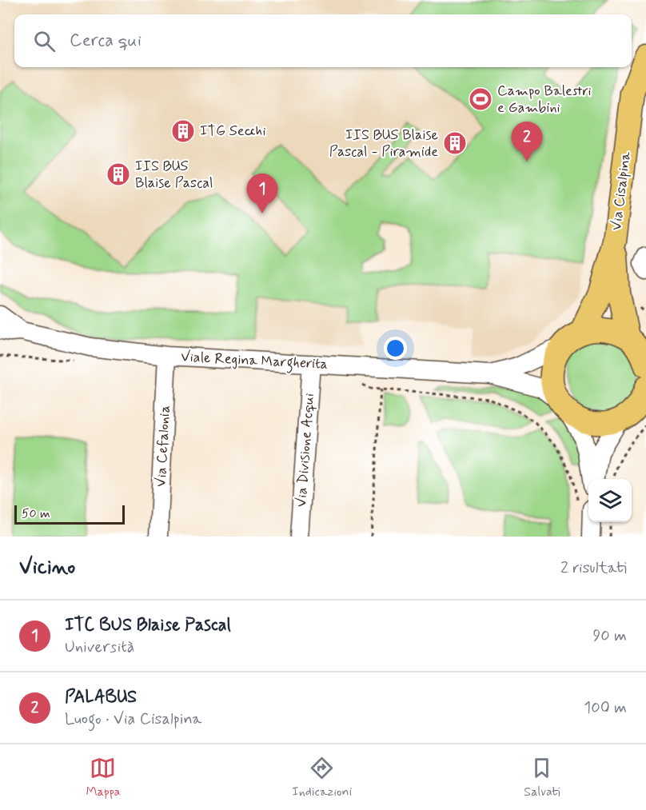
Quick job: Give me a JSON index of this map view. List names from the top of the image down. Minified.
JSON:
{"streets":{"main road":["Via Cisalpina","Viale Regina Margherita"],"street":["Via Cefalonia","Via Divisione Acqui"]},"crossings":[["Via Cisalpina","Viale Regina Margherita"],["Viale Regina Margherita","Via Cefalonia"],["Viale Regina Margherita","Via Divisione Acqui"]],"places":{"sports":["Campo Balestri e Gambini"],"building":["ITG Secchi","IIS BUS Blaise Pascal - Piramide","IIS BUS Blaise Pascal"]},"scale_bar":"50 m","page":{"search":"Cerca qui","pins":["2","1"],"scale":"50 m","heading":["Vicino","2 risultati"],"list":[{"mark":"1","name":"ITC BUS Blaise Pascal","note":"Università","value":"90 m"},{"mark":"2","name":"PALABUS","note":"Luogo · Via Cisalpina","value":"100 m"}],"nav":["Mappa","Indicazioni","Salvati"]}}
